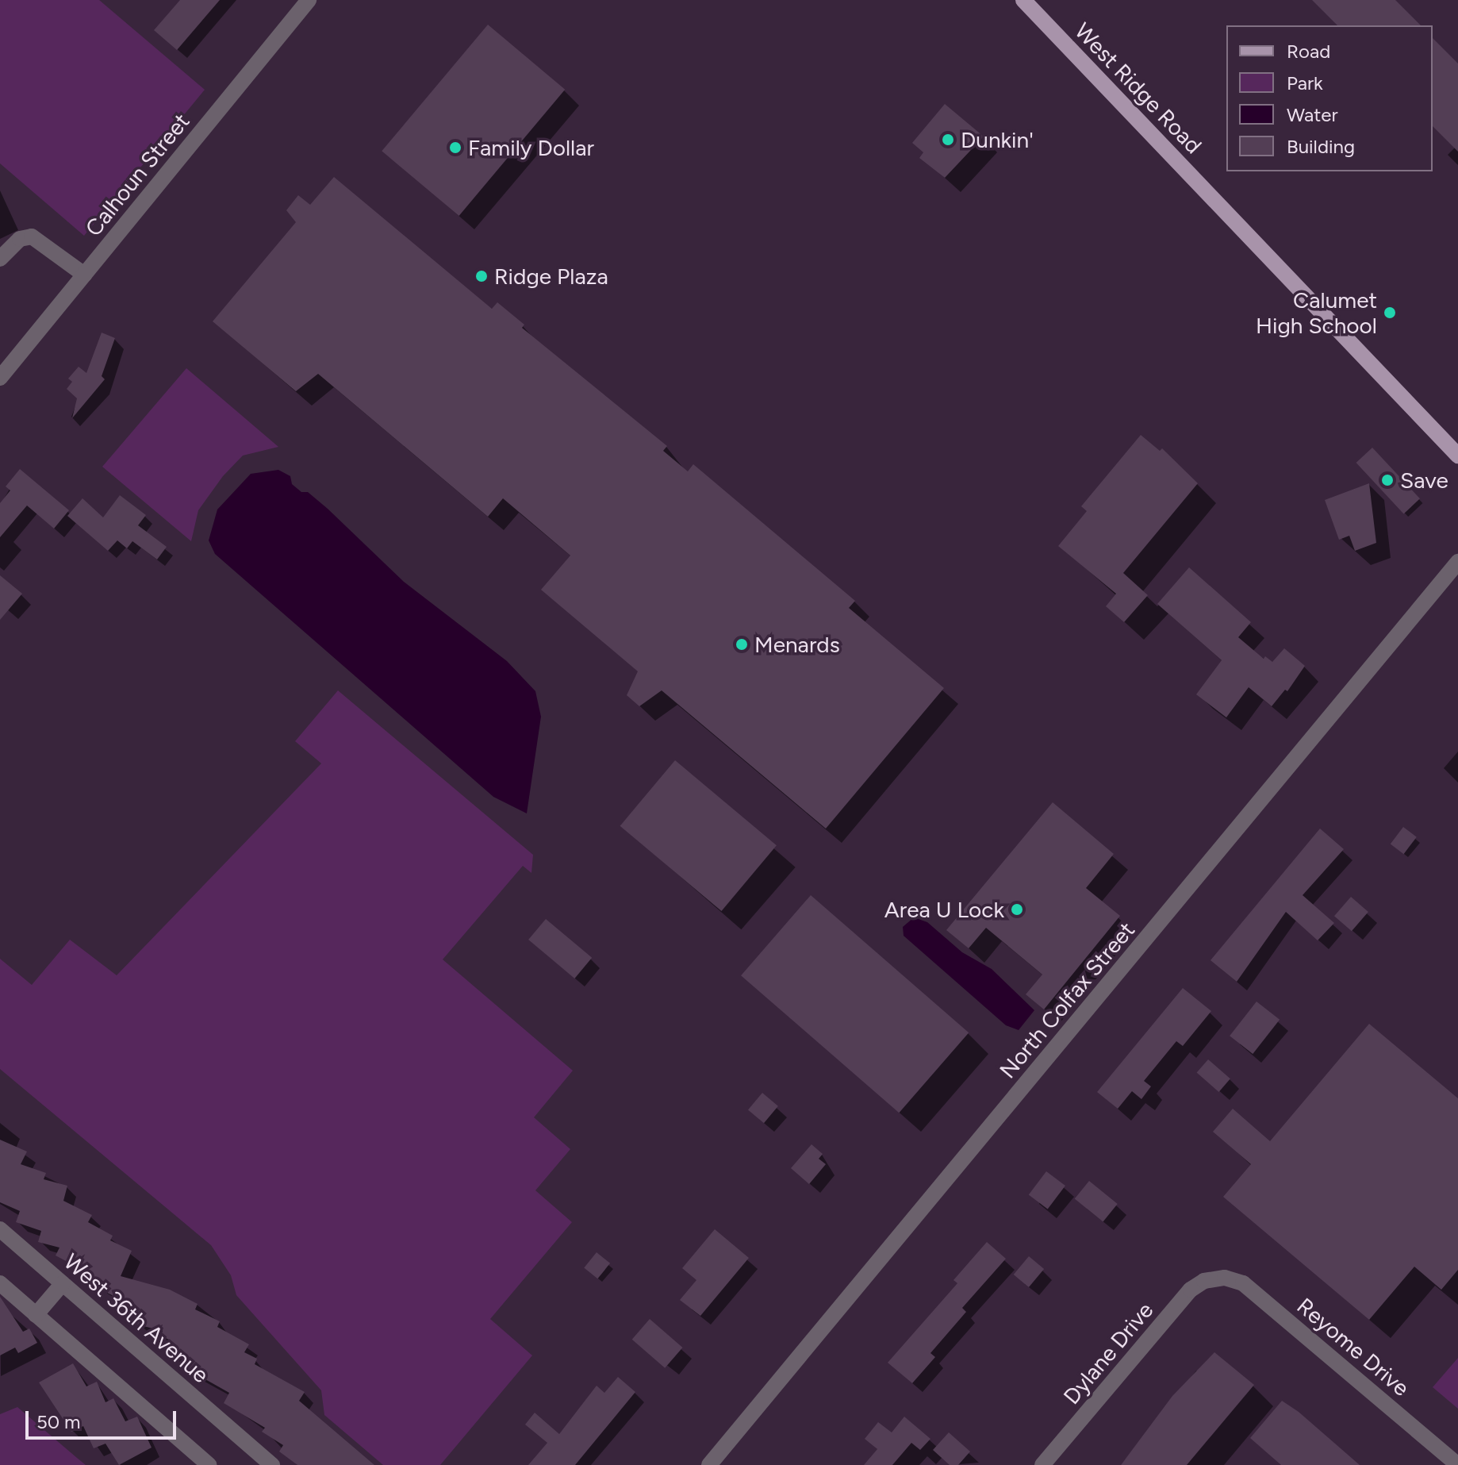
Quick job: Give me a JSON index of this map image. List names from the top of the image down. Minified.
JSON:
{"streets":{"main road":["West Ridge Road"],"street":["Calhoun Street","North Colfax Street","West 36th Avenue","Reyome Drive","Dylane Drive"]},"crossings":[["Reyome Drive","Dylane Drive"]],"places":["Dunkin'","Family Dollar","Ridge Plaza","Calumet High School","Save","Menards","Area U Lock"],"legend":["Road","Park","Water","Building"],"scale_bar":"50 m"}
